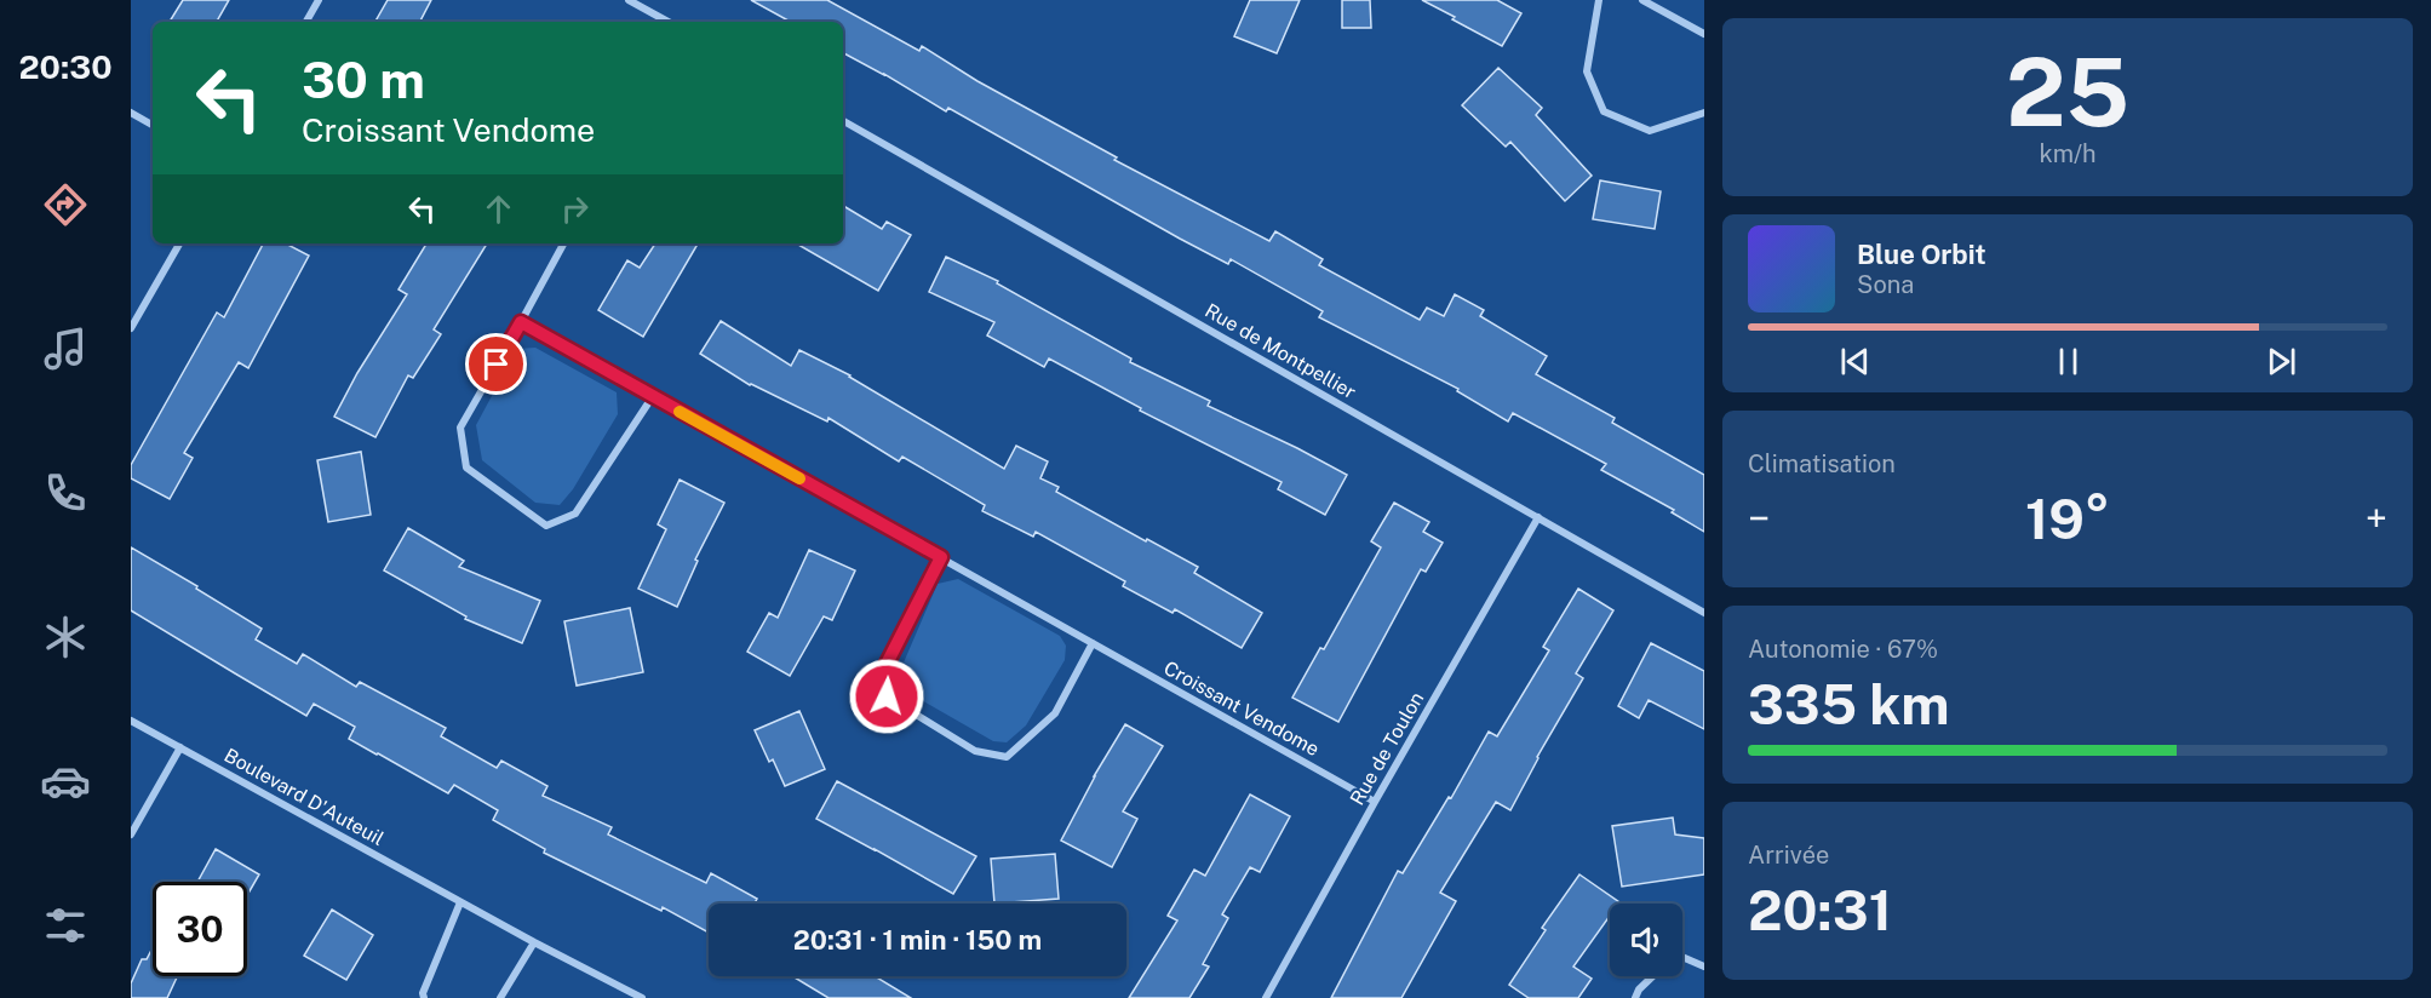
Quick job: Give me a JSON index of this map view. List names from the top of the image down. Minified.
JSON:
{"streets":{"street":["Rue de Montpellier","Croissant Vendome","Rue de Toulon","Boulevard D'Auteuil"]},"crossings":[["Rue de Montpellier","Rue de Toulon"],["Croissant Vendome","Rue de Toulon"]],"page":{"tabs":"20:30","tile":[["25","km/h"],"Climatisation",["Autonomie · 67%","335 km"],["Arrivée","20:31"]],"turn":["30 m","Croissant Vendome"],"song":["Blue Orbit","Sona"],"heat":["−","19°","+"],"limit":"30","trip":"20:31 · 1 min · 150 m"}}
